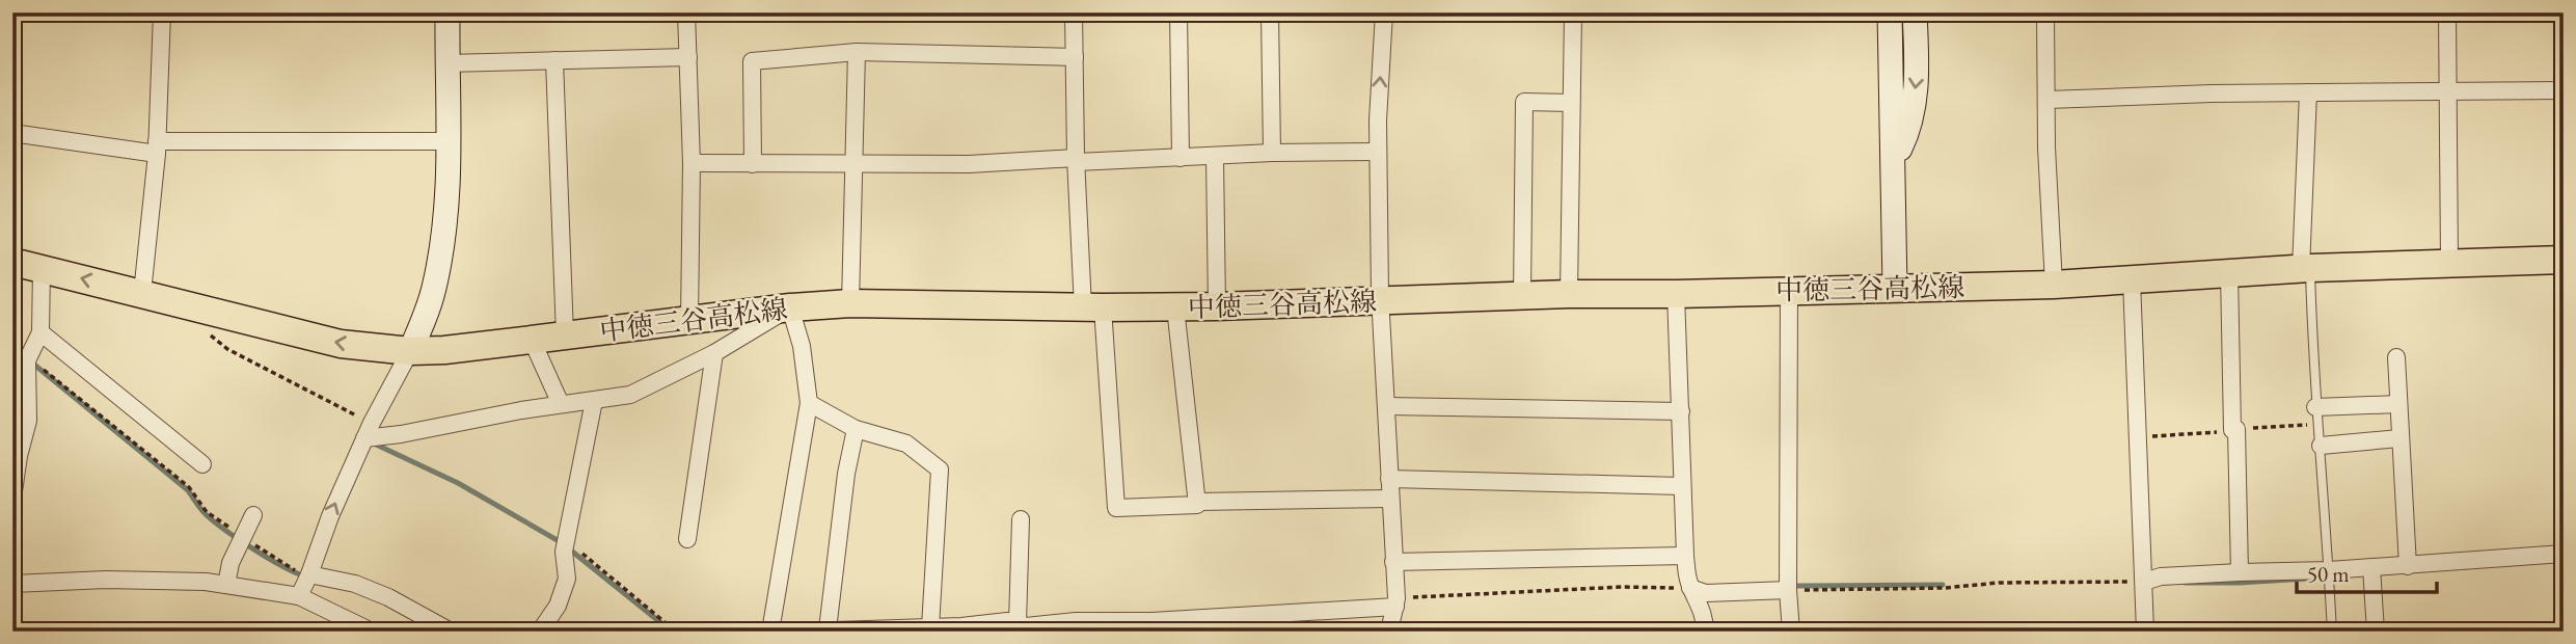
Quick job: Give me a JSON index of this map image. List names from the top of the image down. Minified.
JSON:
{"streets":{"main road":["中徳三谷高松線"]},"scale_bar":"50 m"}
